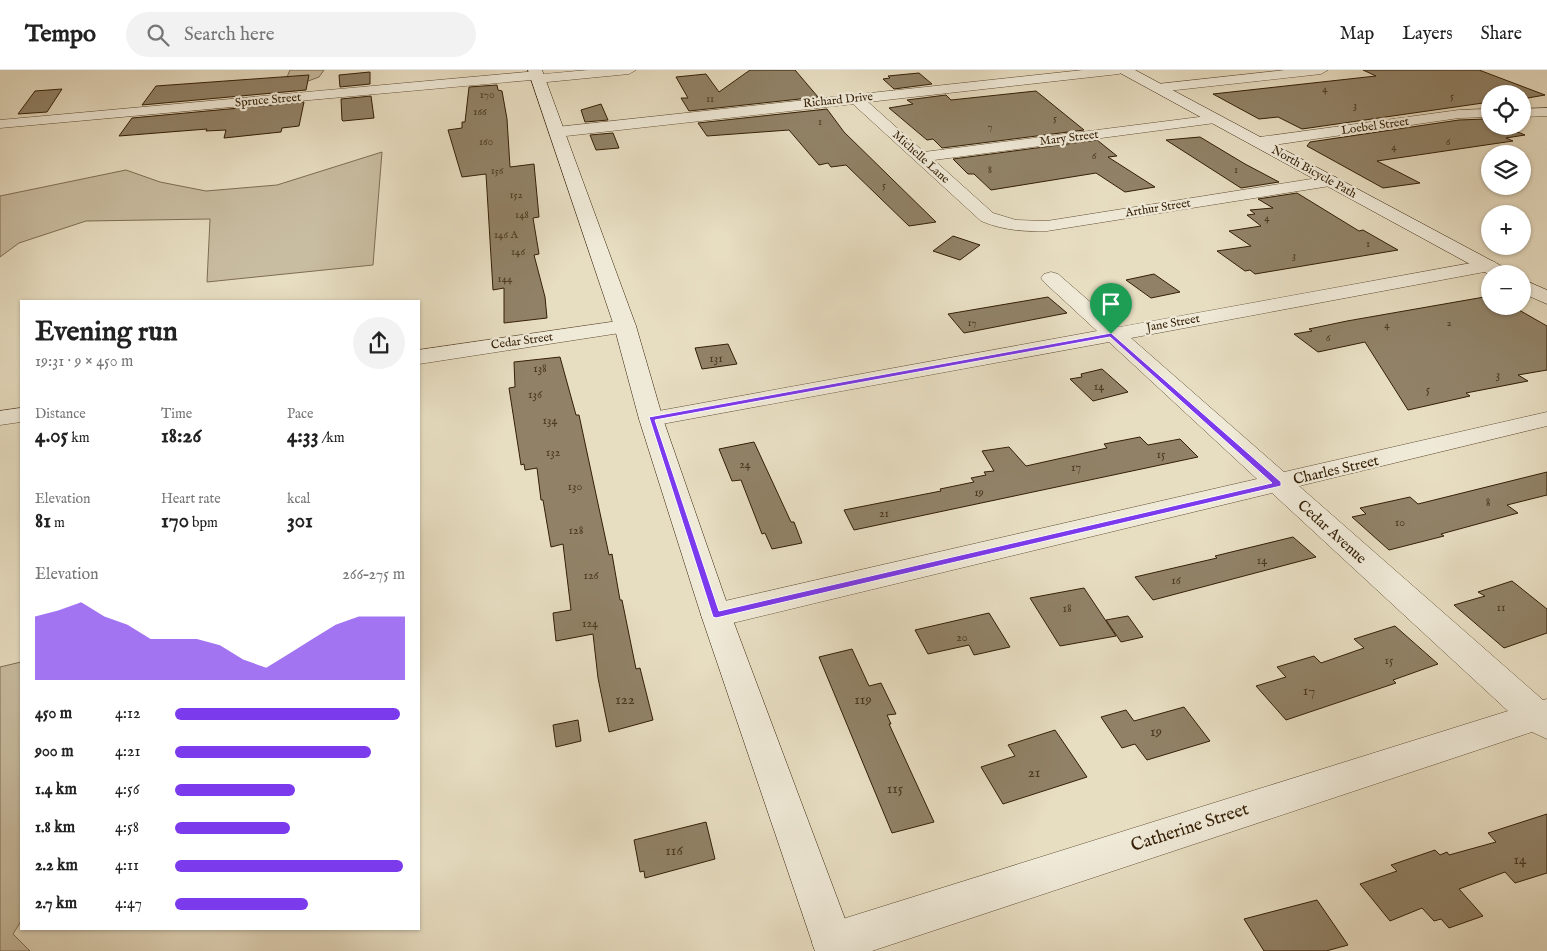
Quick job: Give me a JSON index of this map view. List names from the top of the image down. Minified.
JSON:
{"streets":{"street":["Spruce Street","Richard Drive","Loebel Street","Mary Street","Michelle Lane","North Bicycle Path","Arthur Street","Jane Street","Cedar Street","Charles Street","Cedar Avenue","Catherine Street"]},"crossings":[["Richard Drive","Michelle Lane"],["Loebel Street","North Bicycle Path"],["Mary Street","Michelle Lane"],["Mary Street","North Bicycle Path"],["Michelle Lane","Arthur Street"],["North Bicycle Path","Arthur Street"],["Jane Street","Cedar Avenue"],["Charles Street","Cedar Avenue"],["Cedar Avenue","Catherine Street"]],"house_numbers":["4","170","5","11","3","166","5","1","7","160","6","4","6","8","1","156","5","152","148","4","146 A","1","146","3","144","17","2","4","6","131","138","3","14","5","136","134","132","15","24","17","130","19","8","21","10","128","14","126","16","11","18","124","20","15","17","122","119","19","21","115","116","14"],"page":{"header":"Tempo","search":"Search here","nav":["Map","Layers","Share"],"map_buttons":["+","−"],"heading":["Evening run","19:31 · 9 × 450 m"],"stats":[["Distance","4.05 km"],["Time","18:26"],["Pace","4:33 /km"],["Elevation","81 m"],["Heart rate","170 bpm"],["kcal","301"]],"chart":["Elevation","266–275 m"],"list":[{"name":"450 m","note":"4:12"},{"name":"900 m","note":"4:21"},{"name":"1.4 km","note":"4:56"},{"name":"1.8 km","note":"4:58"},{"name":"2.2 km","note":"4:11"},{"name":"2.7 km","note":"4:47"}]}}
